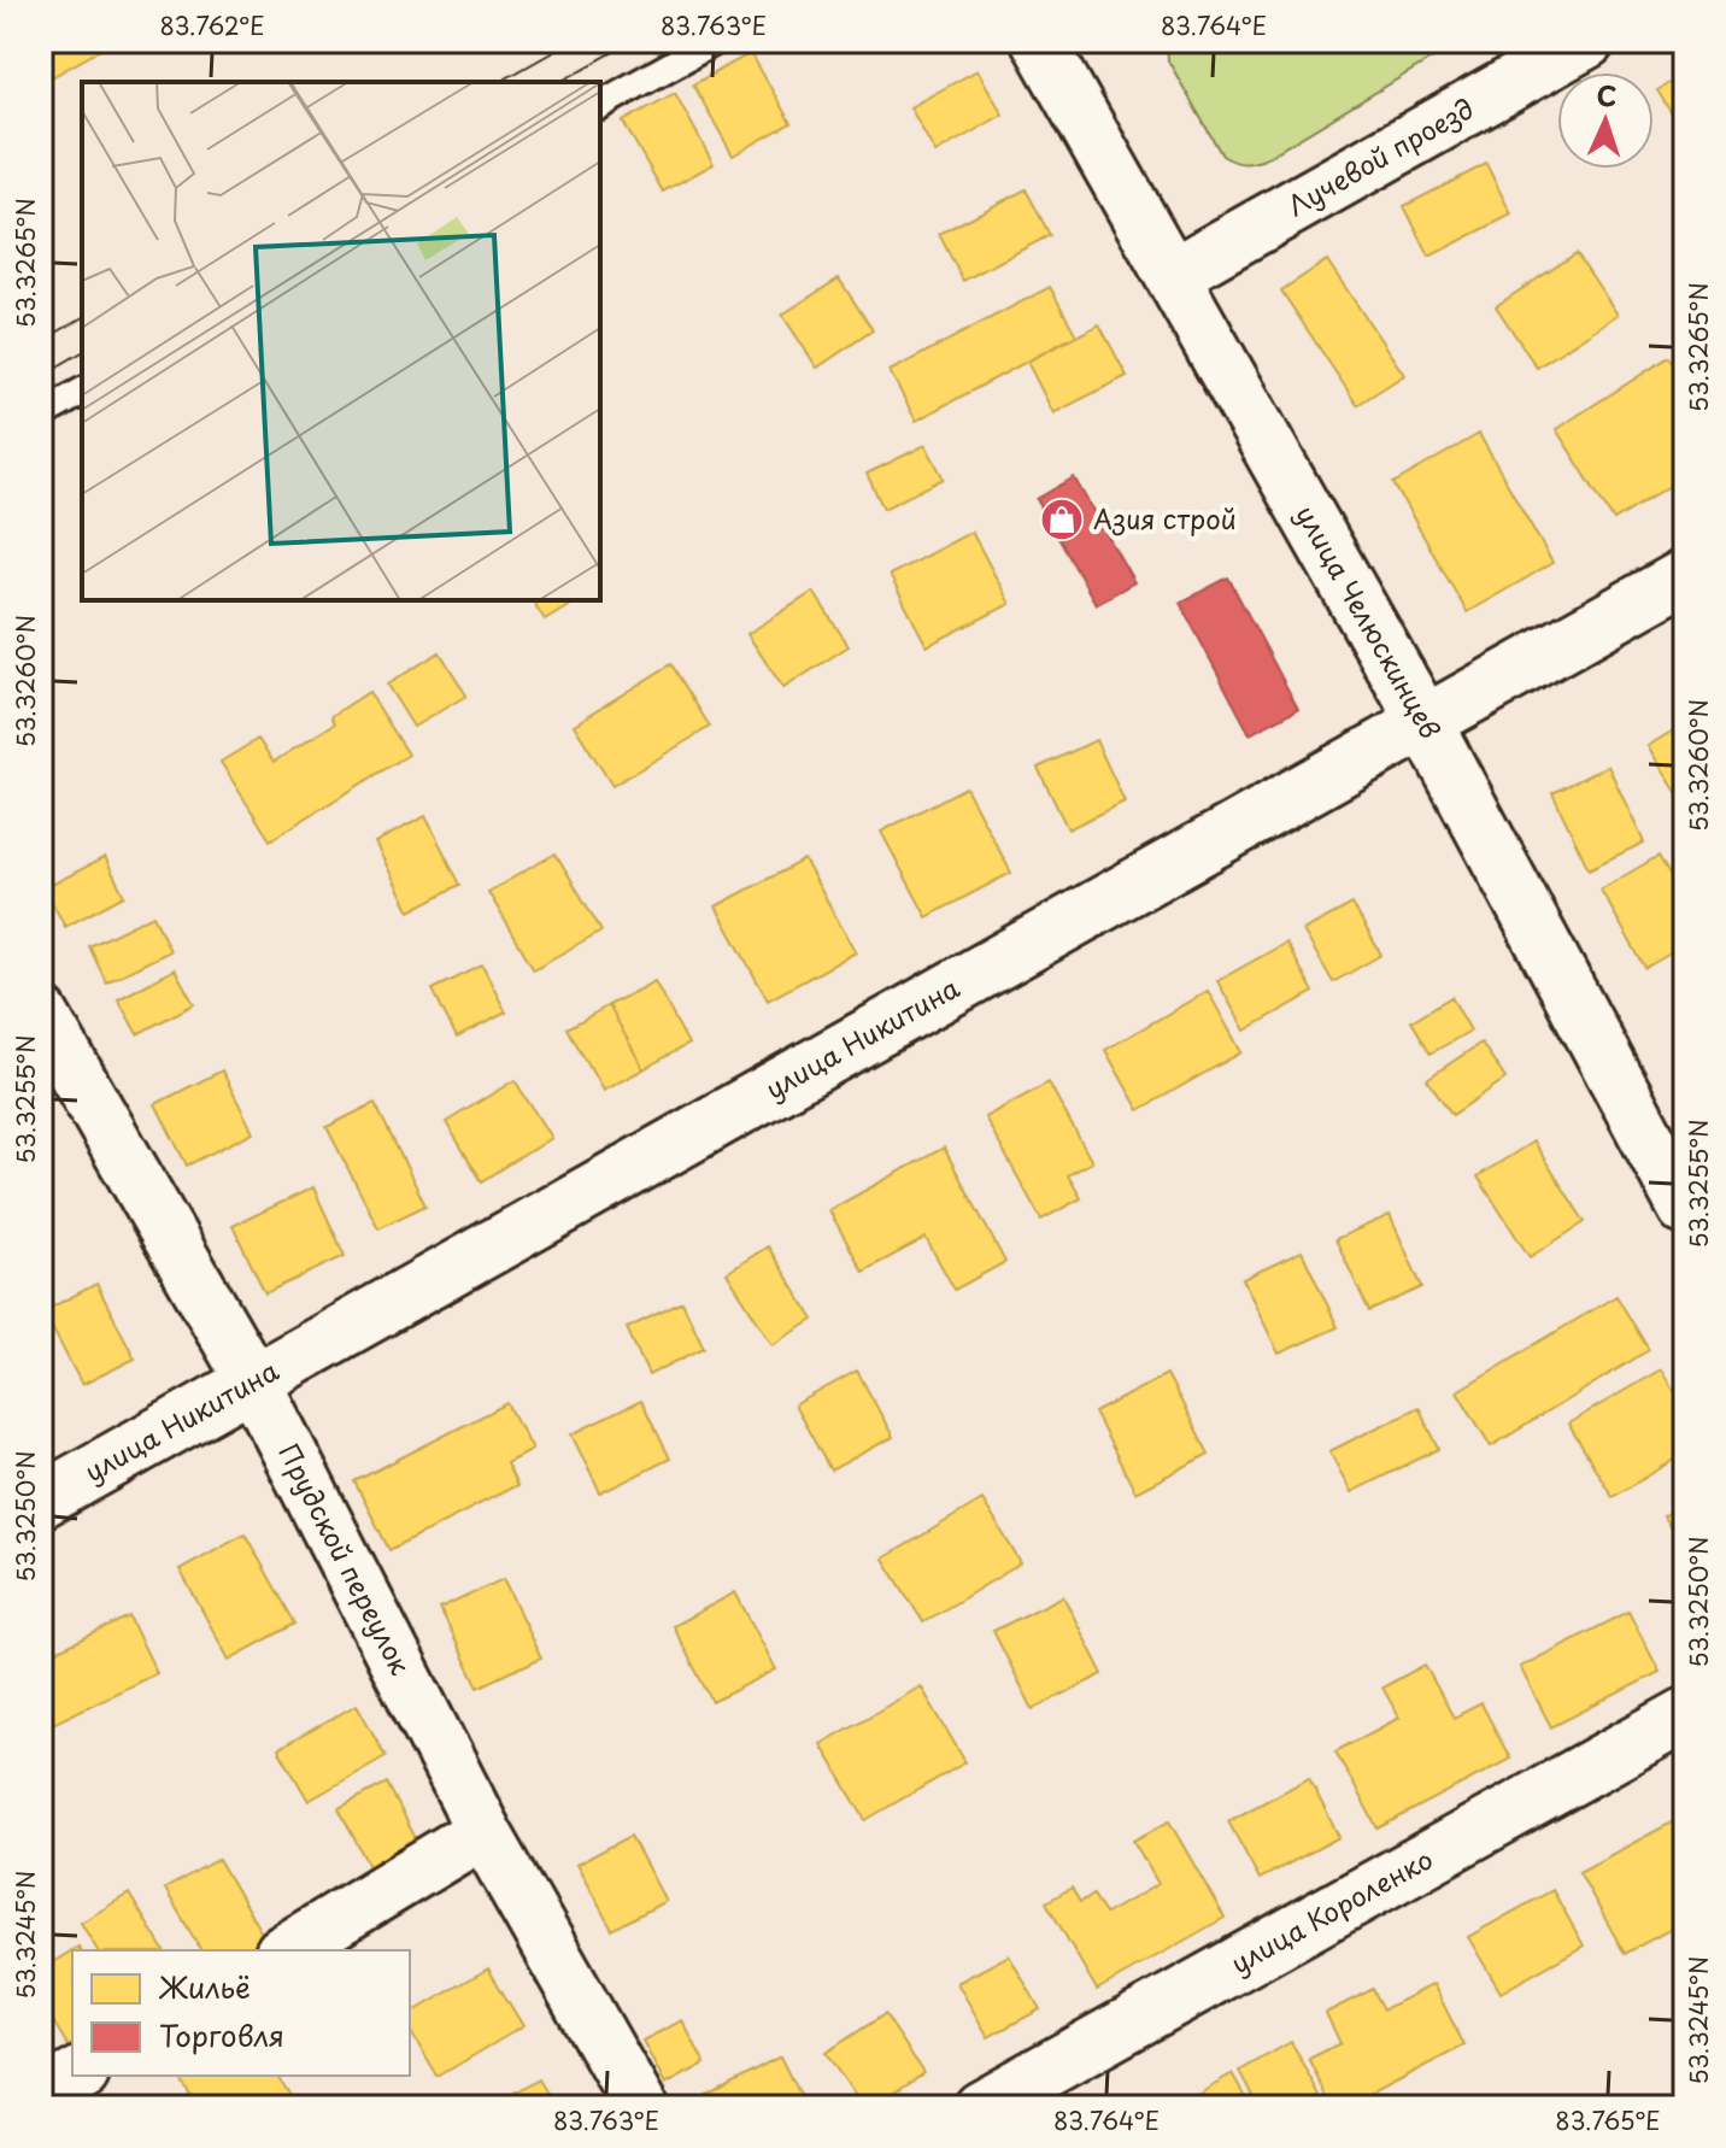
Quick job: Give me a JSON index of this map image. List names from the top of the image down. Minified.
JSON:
{"streets":{"street":["Лучевой проезд","улица Челюскинцев","улица Никитина","Прудской переулок","улица Короленко"]},"crossings":[["Лучевой проезд","улица Челюскинцев"],["улица Челюскинцев","улица Никитина"],["улица Никитина","Прудской переулок"]],"places":{"shop":["Азия строй"]},"legend":["Жильё","Торговля"],"north":"top","coordinates":["83.762°E","83.763°E","83.764°E","53.3265°N","53.3260°N","53.3255°N","53.3250°N","53.3245°N","83.765°E"]}
